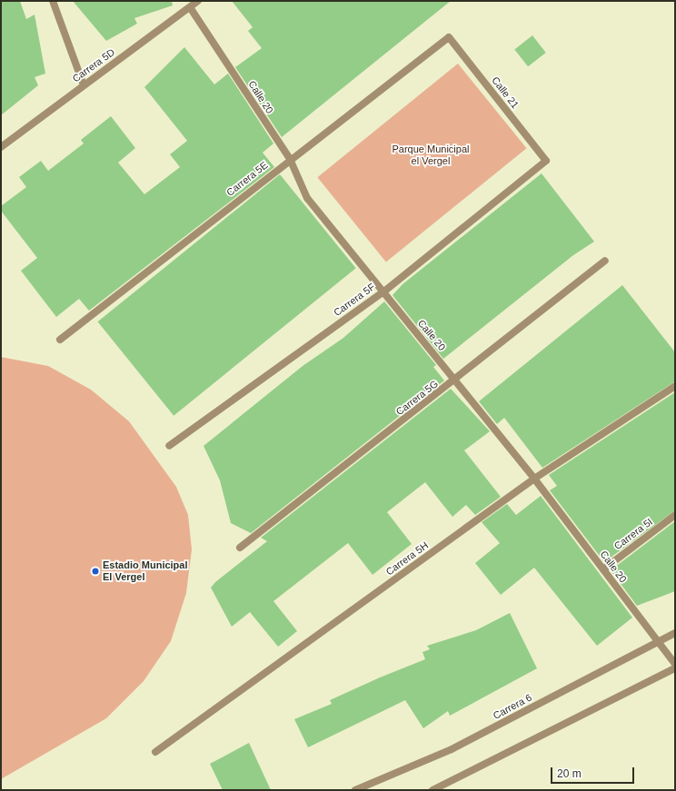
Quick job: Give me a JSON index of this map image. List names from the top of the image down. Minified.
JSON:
{"streets":{"street":["Carrera 5D","Calle 21","Calle 20","Carrera 5E","Carrera 5F","Carrera 5G","Carrera 5I","Carrera 5H","Carrera 6"]},"crossings":[["Carrera 5D","Calle 20"],["Calle 21","Carrera 5E"],["Calle 21","Carrera 5F"],["Calle 20","Carrera 5E"],["Calle 20","Carrera 5F"],["Calle 20","Carrera 5G"],["Calle 20","Carrera 5I"],["Calle 20","Carrera 5H"],["Calle 20","Carrera 6"]],"parks":["Parque Municipal el Vergel"],"places":["Estadio Municipal El Vergel"],"scale_bar":"20 m"}
